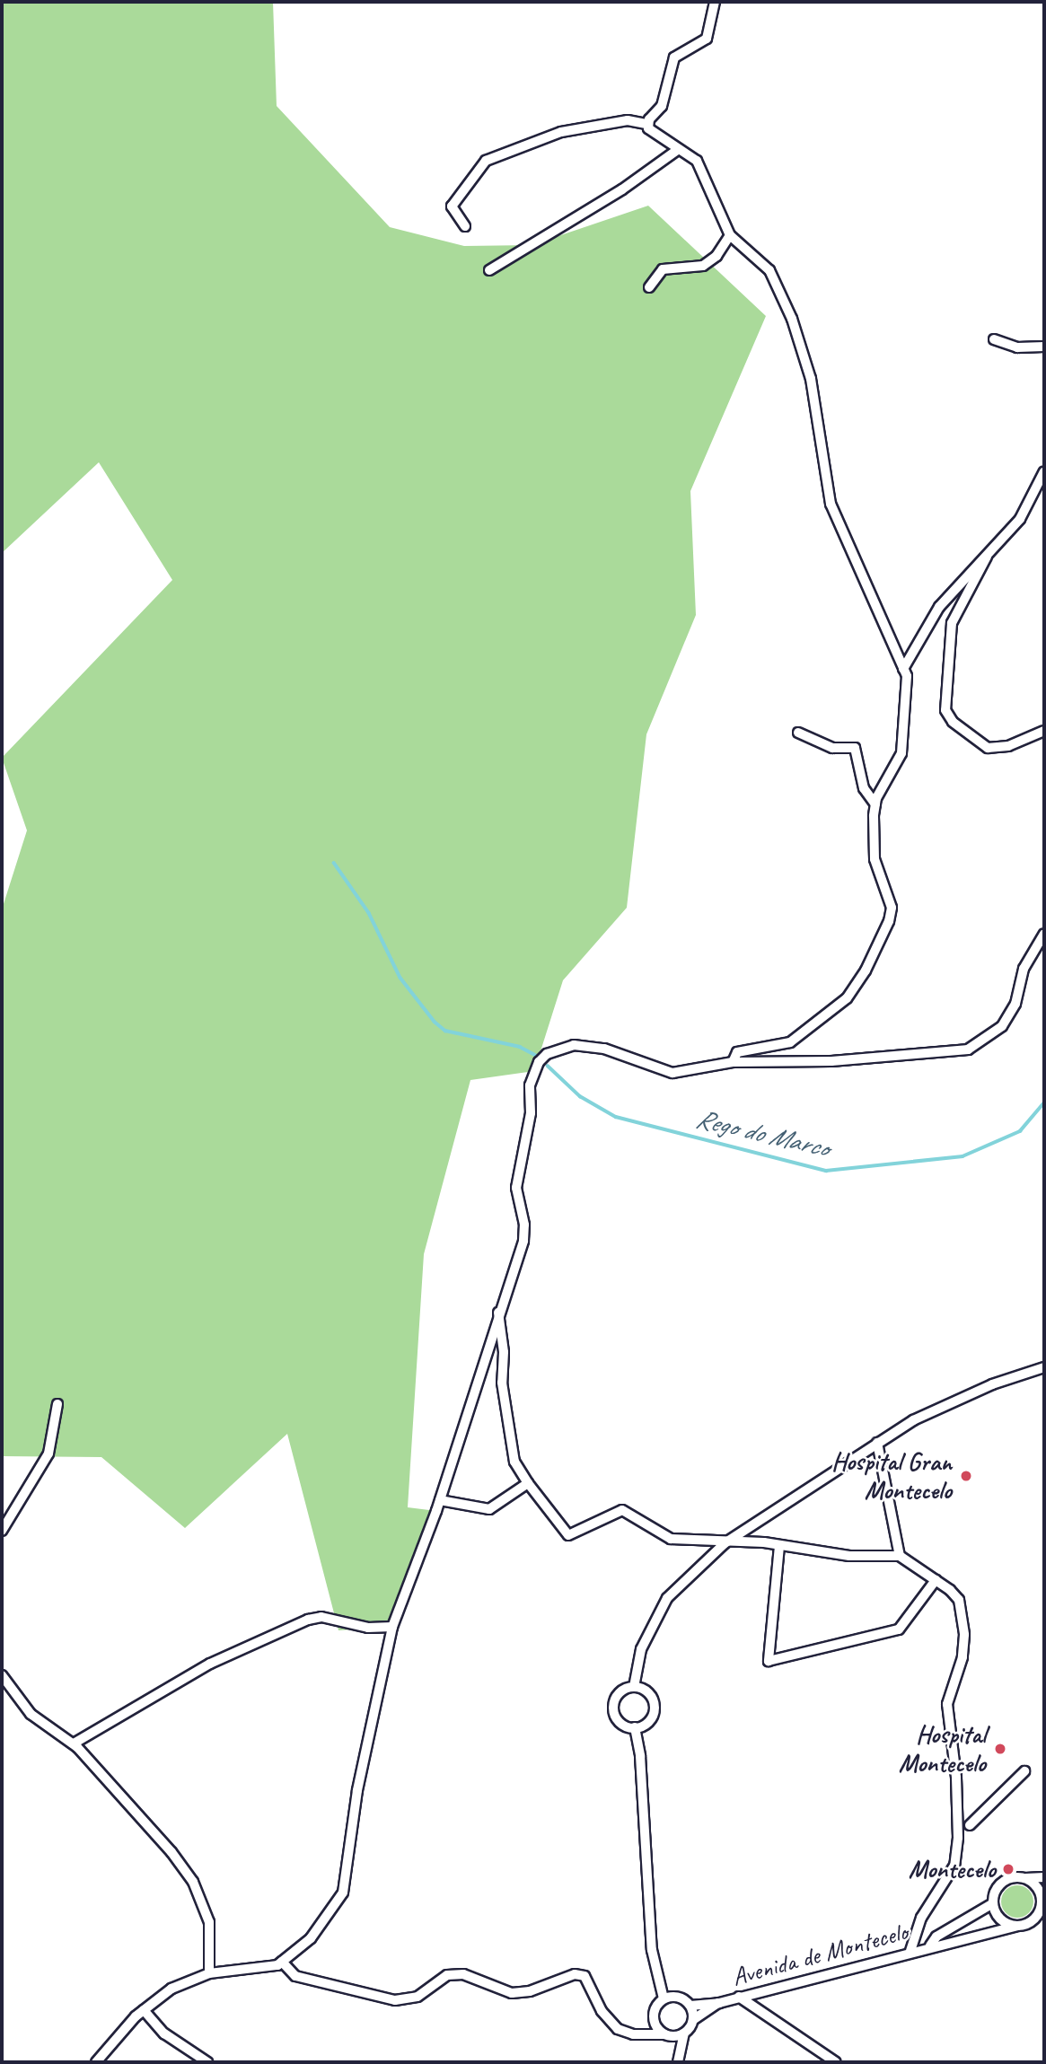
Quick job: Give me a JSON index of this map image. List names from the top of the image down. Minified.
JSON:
{"streets":{"street":["Avenida de Montecelo"]},"water":["Rego do Marco"],"places":["Hospital Gran Montecelo","Hospital Montecelo","Montecelo"]}
